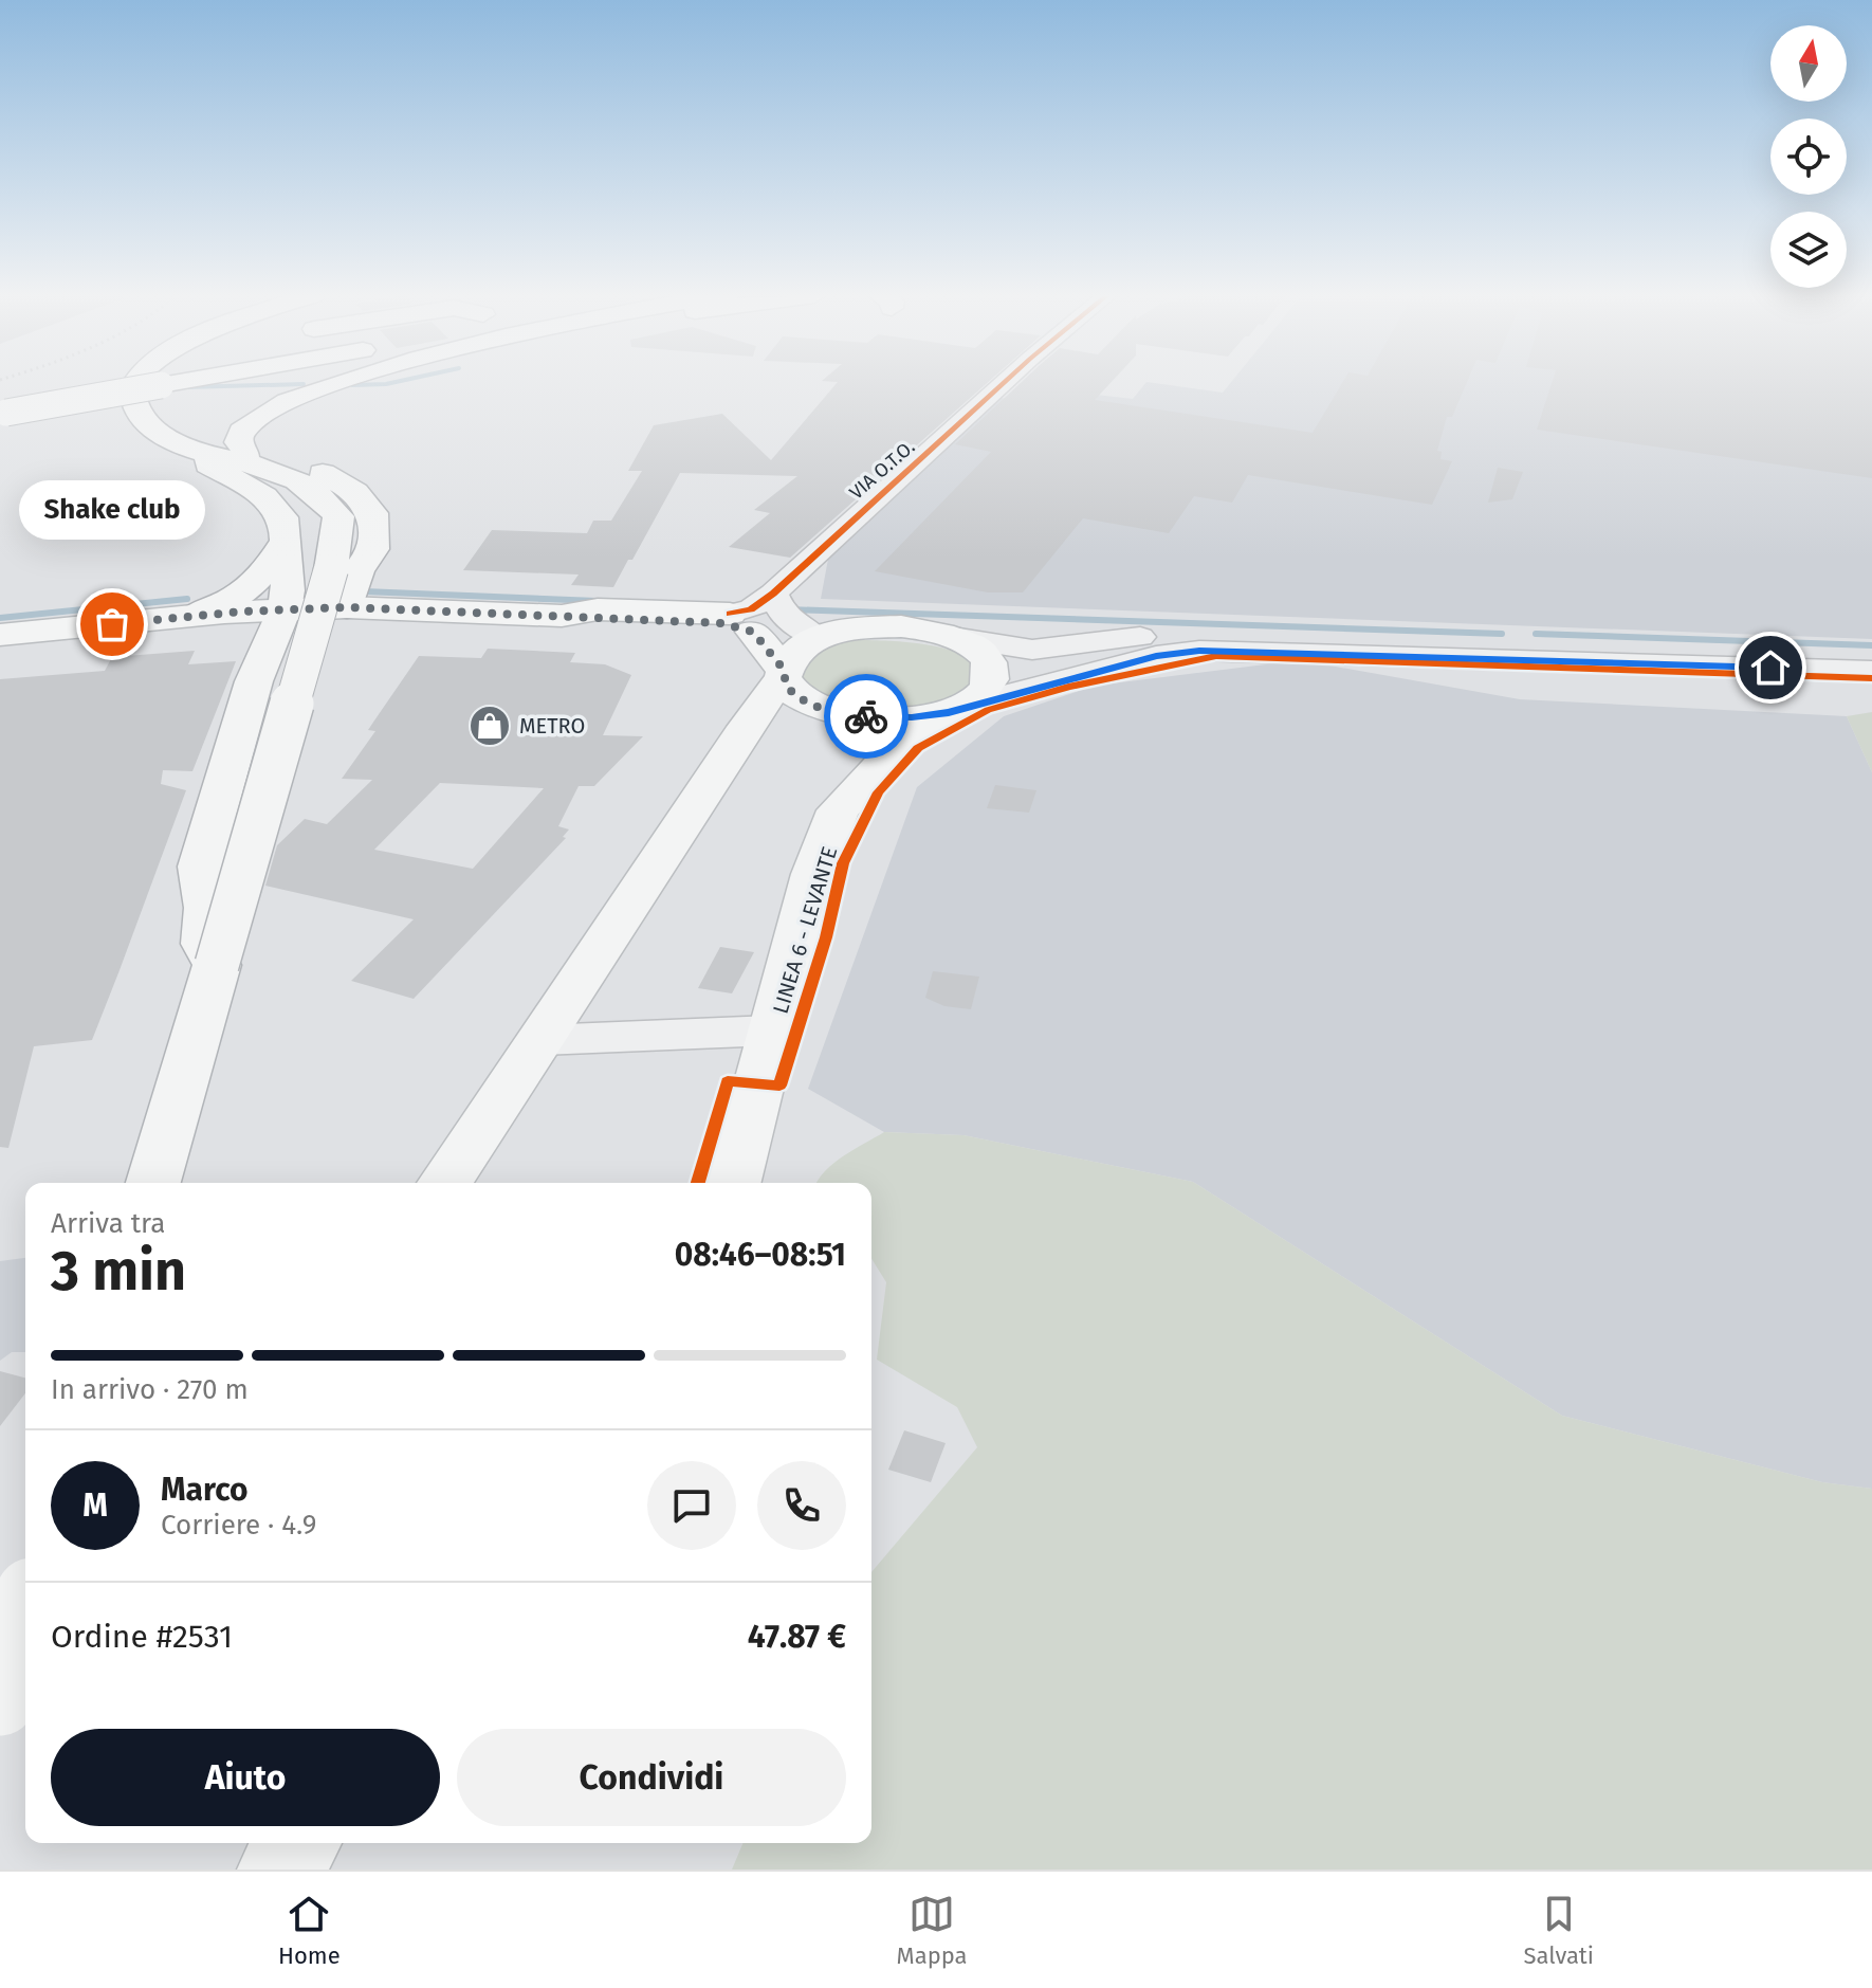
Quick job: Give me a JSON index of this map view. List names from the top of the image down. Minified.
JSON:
{"streets":{"street":["VIA O.T.O."],"cycle path":["LINEA 6 - LEVANTE"]},"places":{"other":["Shake club"],"shop":["METRO"]},"north":"top","page":{"bubble":"Shake club","heading":["3 min","Arriva tra","08:46–08:51"],"panel":["Marco","Corriere · 4.9","Ordine #2531","47.87 €"],"bar":"In arrivo · 270 m","round":"M","buttons":["Aiuto","Condividi"],"tabs":["Home","Mappa","Salvati"]}}
